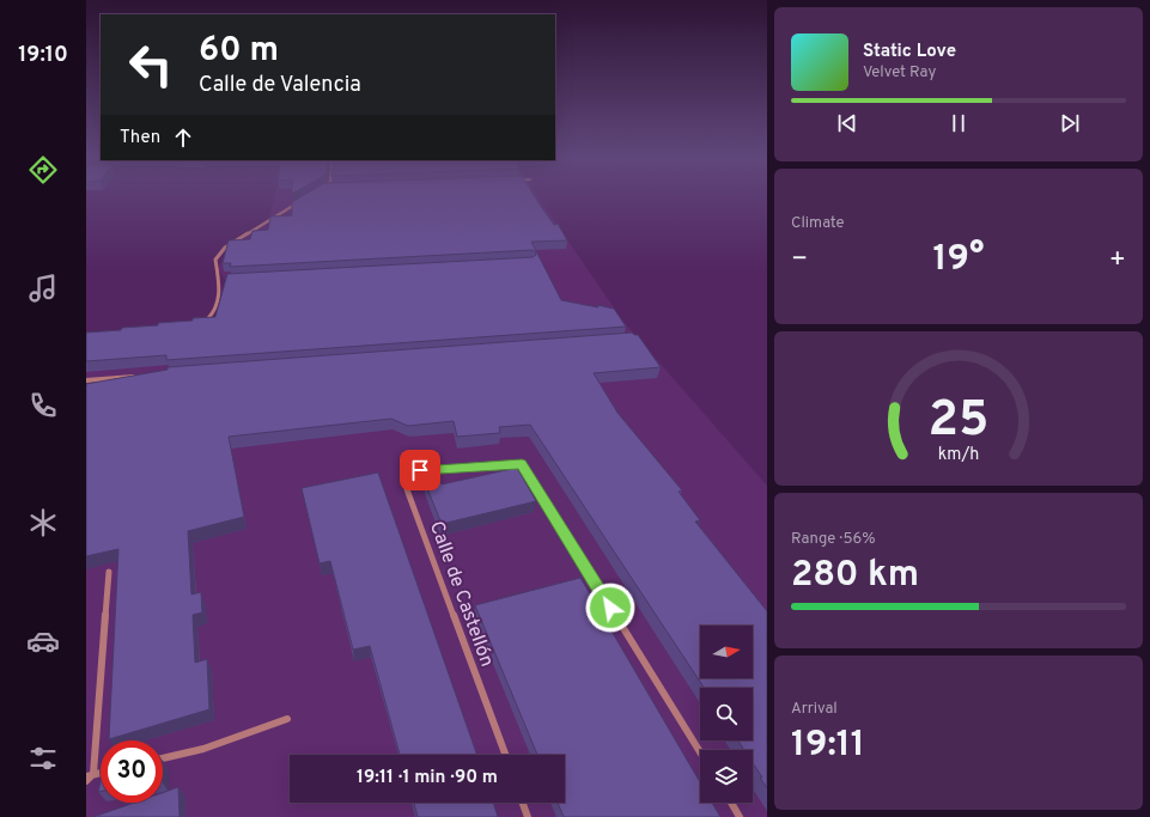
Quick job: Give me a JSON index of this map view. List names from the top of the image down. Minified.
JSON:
{"streets":{"street":["Calle de Castellón"]},"north":"right","page":{"tabs":"19:10","turn":["60 m","Calle de Valencia"],"song":["Static Love","Velvet Ray"],"then":"Then","tile":["Climate",["Range · 56%","280 km"],["Arrival","19:11"]],"heat":["−","19°","+"],"limit":"30","trip":"19:11 · 1 min · 90 m","gauge":["25","km/h"]}}
